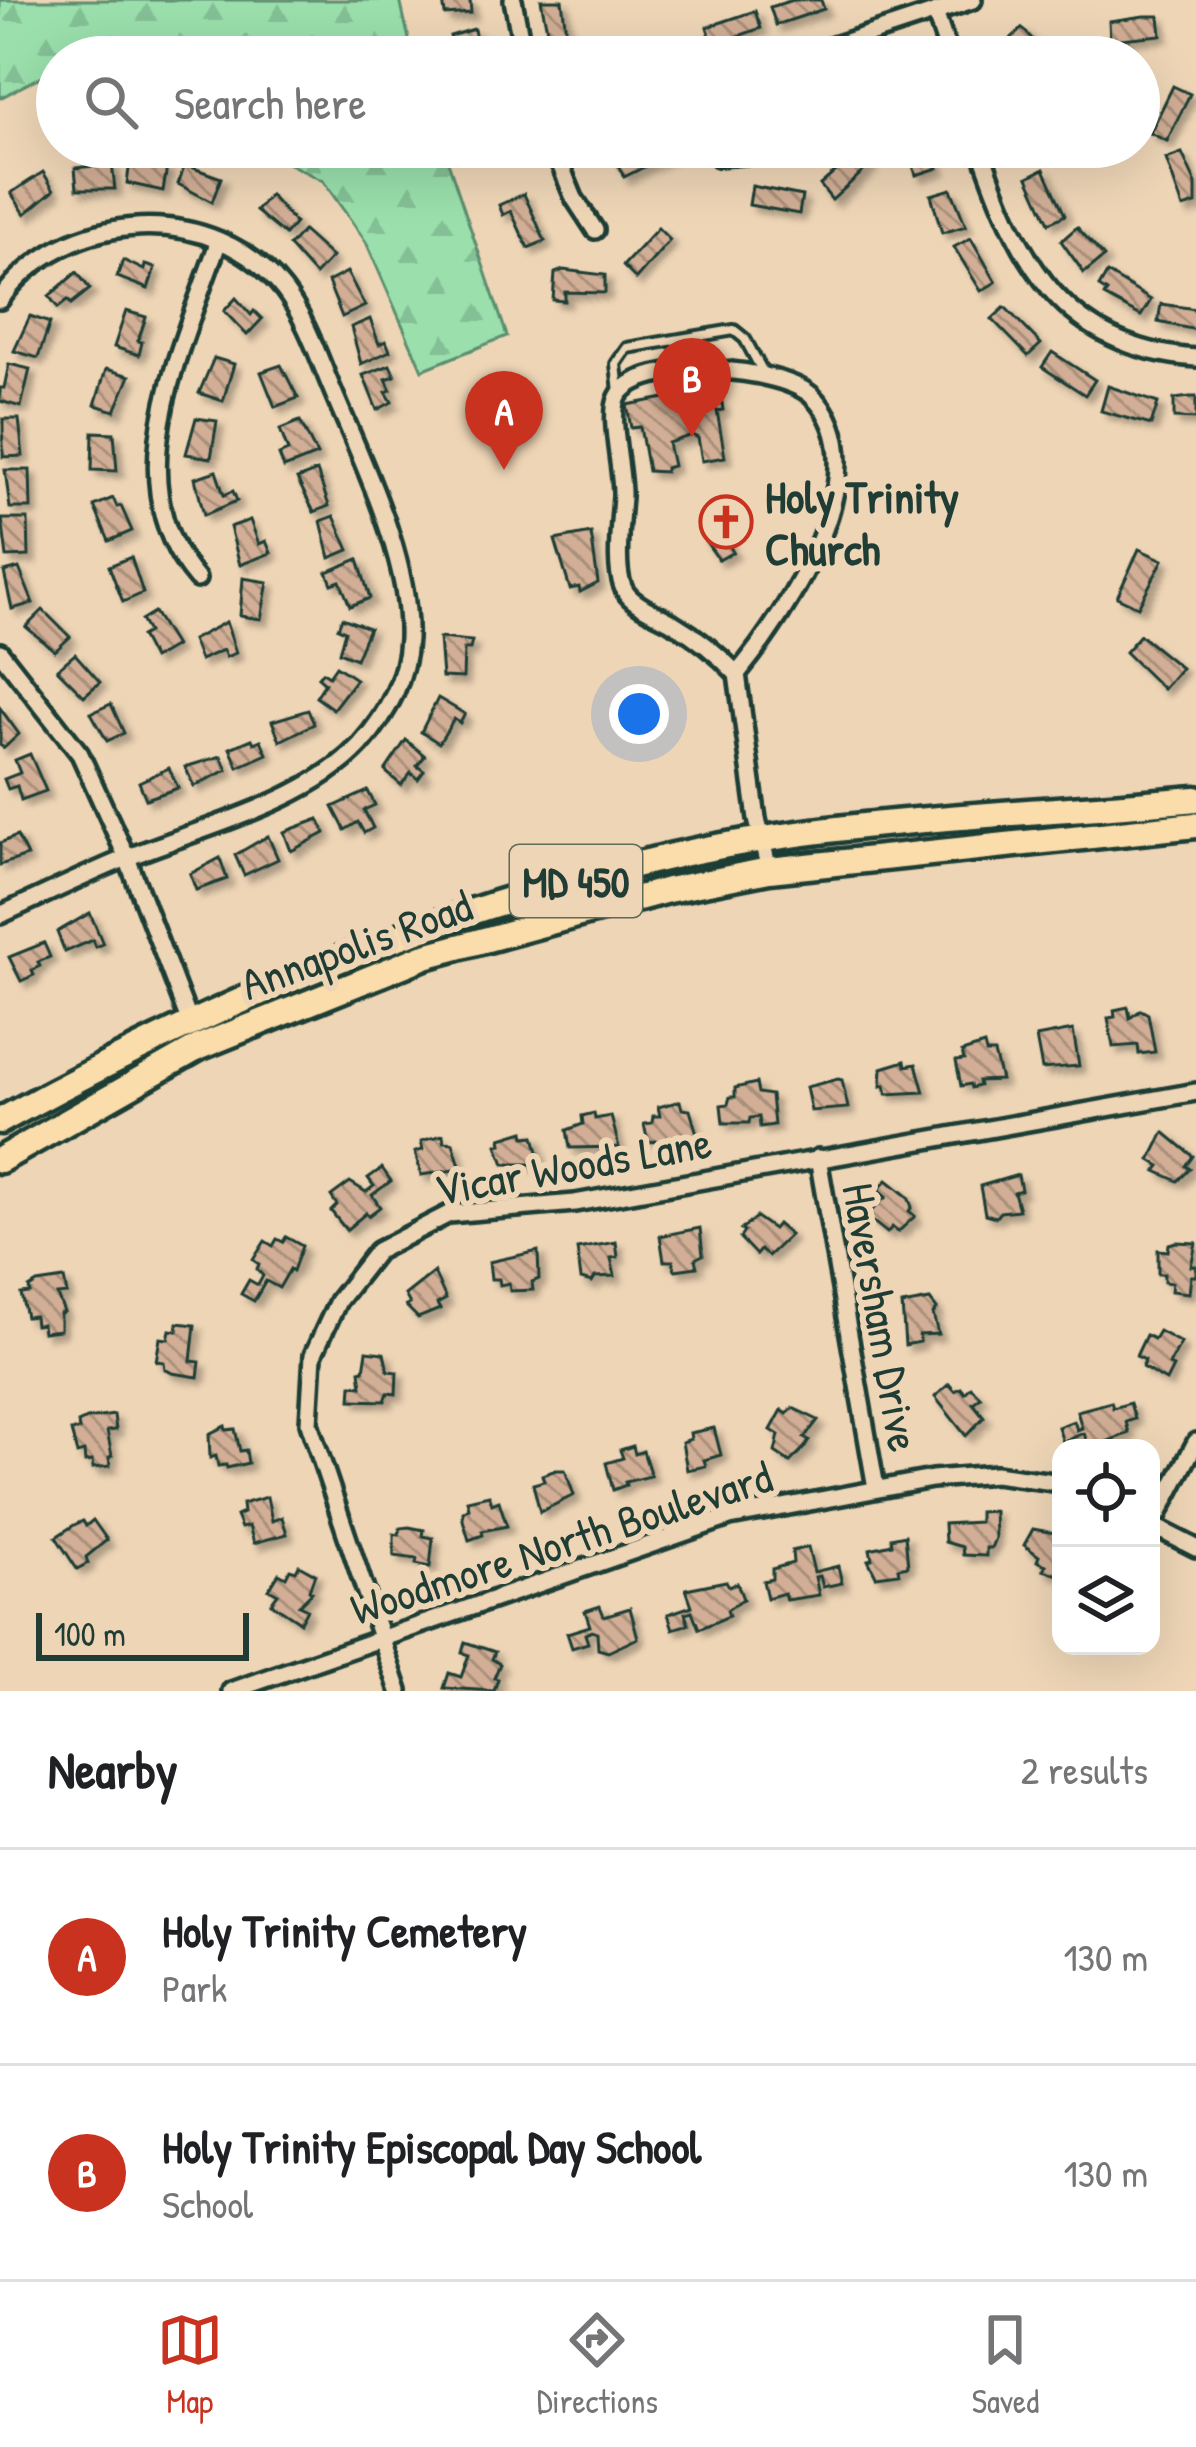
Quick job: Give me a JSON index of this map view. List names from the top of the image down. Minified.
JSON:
{"streets":{"main road":["MD 450","Annapolis Road"],"street":["Vicar Woods Lane","Haversham Drive","Woodmore North Boulevard"]},"crossings":[["Vicar Woods Lane","Haversham Drive"],["Vicar Woods Lane","Woodmore North Boulevard"],["Haversham Drive","Woodmore North Boulevard"]],"places":{"church":["Holy Trinity Church"]},"scale_bar":"100 m","page":{"search":"Search here","pins":["B","A"],"scale":"100 m","heading":["Nearby","2 results"],"list":[{"mark":"A","name":"Holy Trinity Cemetery","note":"Park","value":"130 m"},{"mark":"B","name":"Holy Trinity Episcopal Day School","note":"School","value":"130 m"}],"nav":["Map","Directions","Saved"]}}
